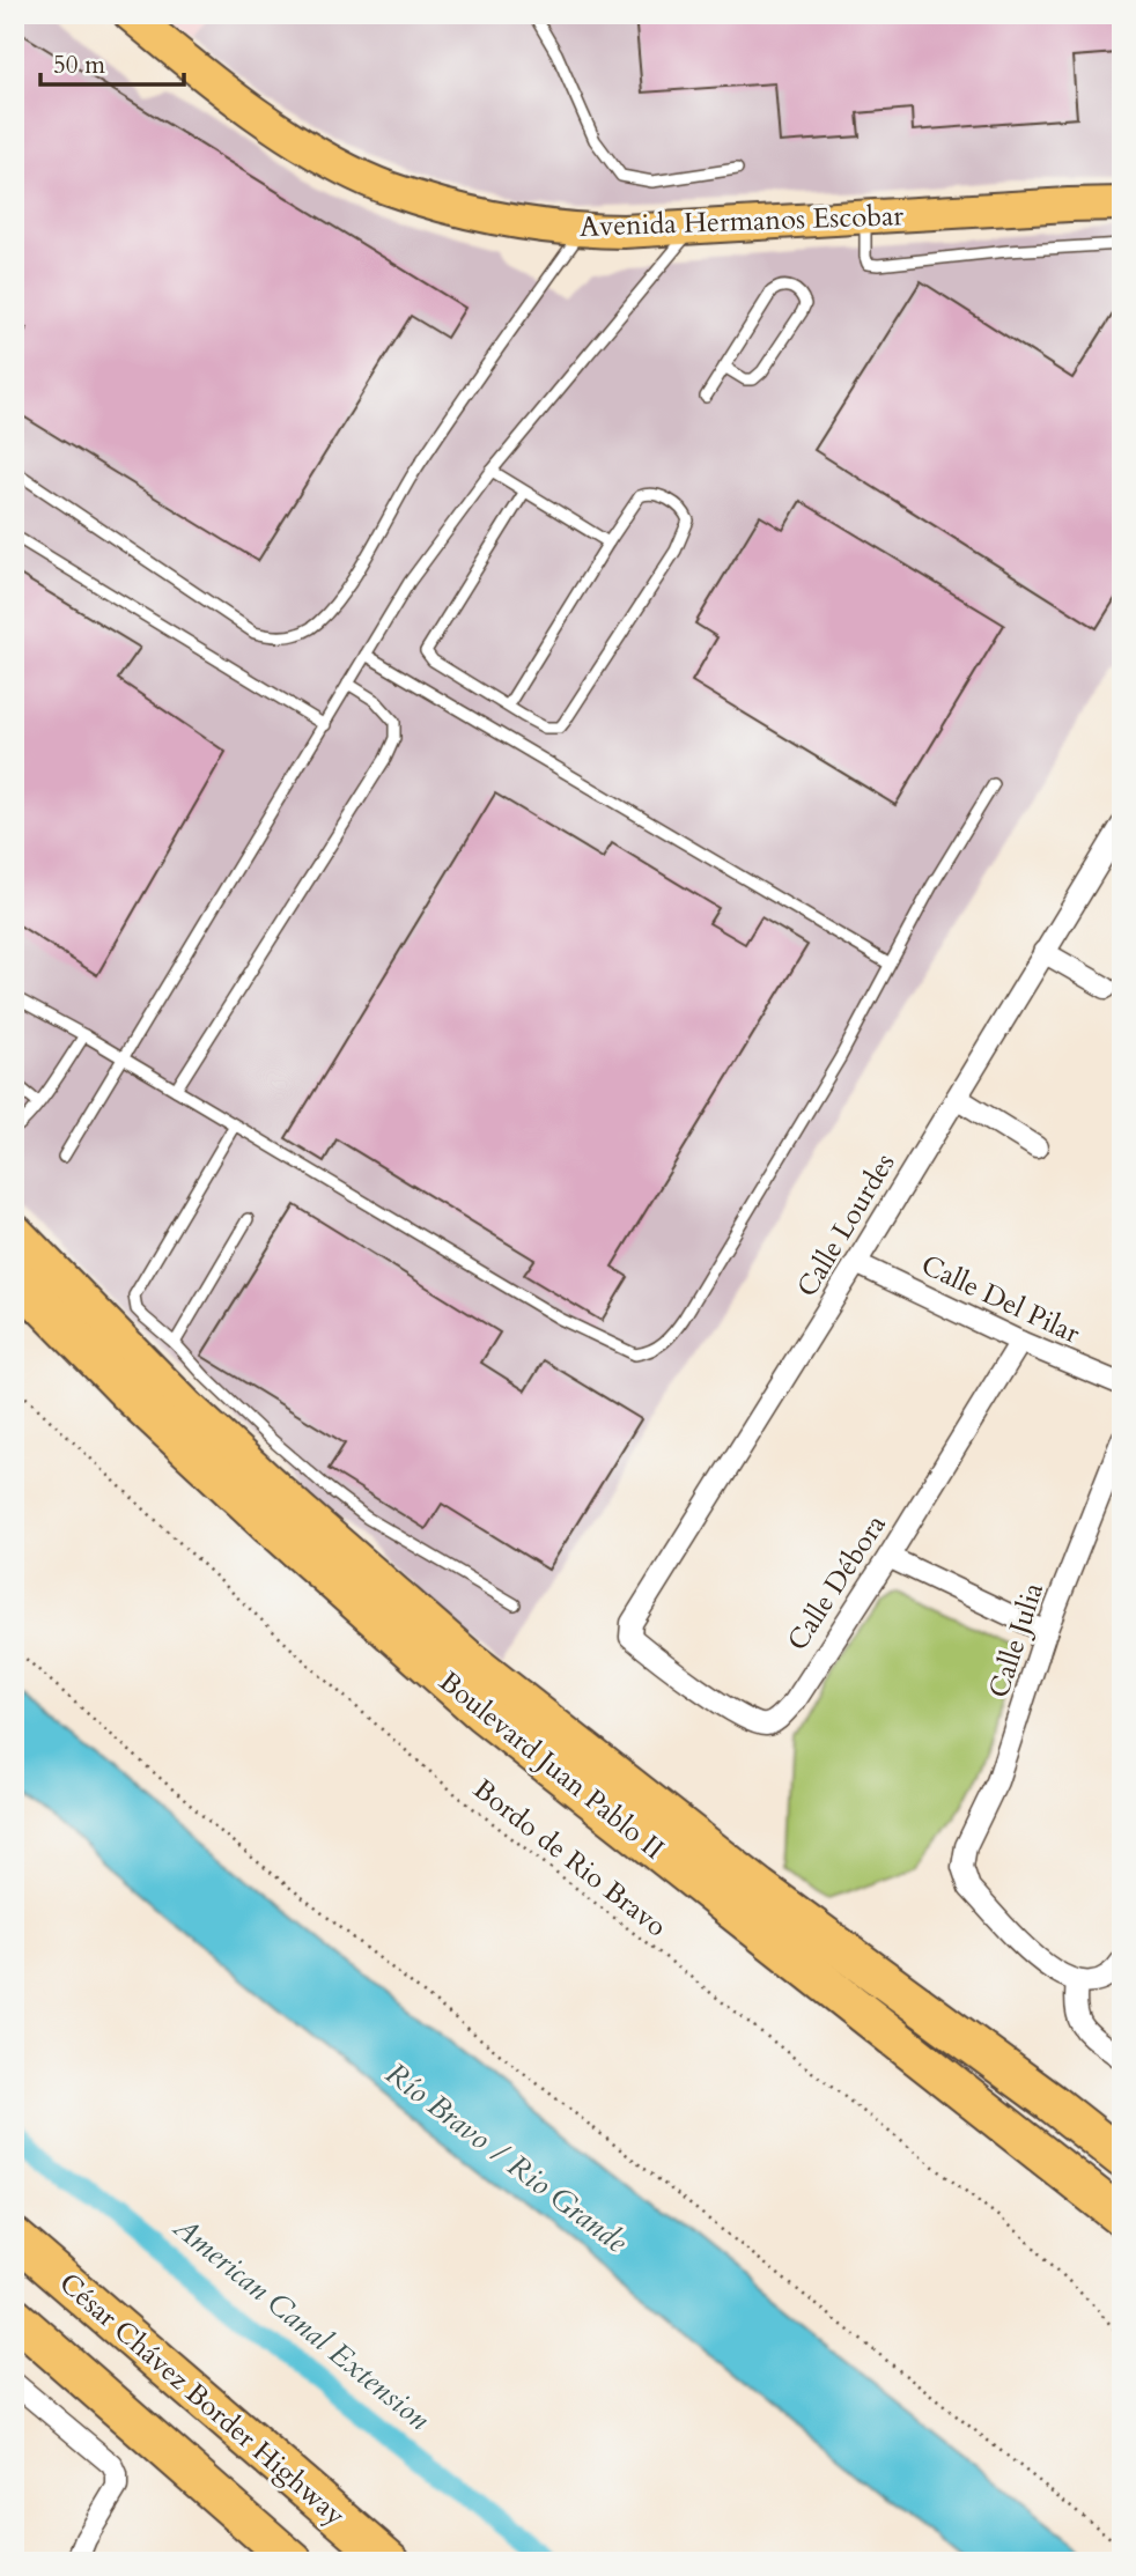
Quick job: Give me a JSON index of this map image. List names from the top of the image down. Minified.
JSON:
{"streets":{"highway":["Boulevard Juan Pablo II","César Chávez Border Highway"],"main road":["Avenida Hermanos Escobar"],"street":["Calle Lourdes","Calle Del Pilar","Calle Débora","Calle Julia"],"path":["Bordo de Rio Bravo"]},"crossings":[["Calle Lourdes","Calle Del Pilar"],["Calle Lourdes","Calle Débora"],["Calle Del Pilar","Calle Débora"]],"water":["Río Bravo / Rio Grande","American Canal Extension"],"scale_bar":"50 m"}
